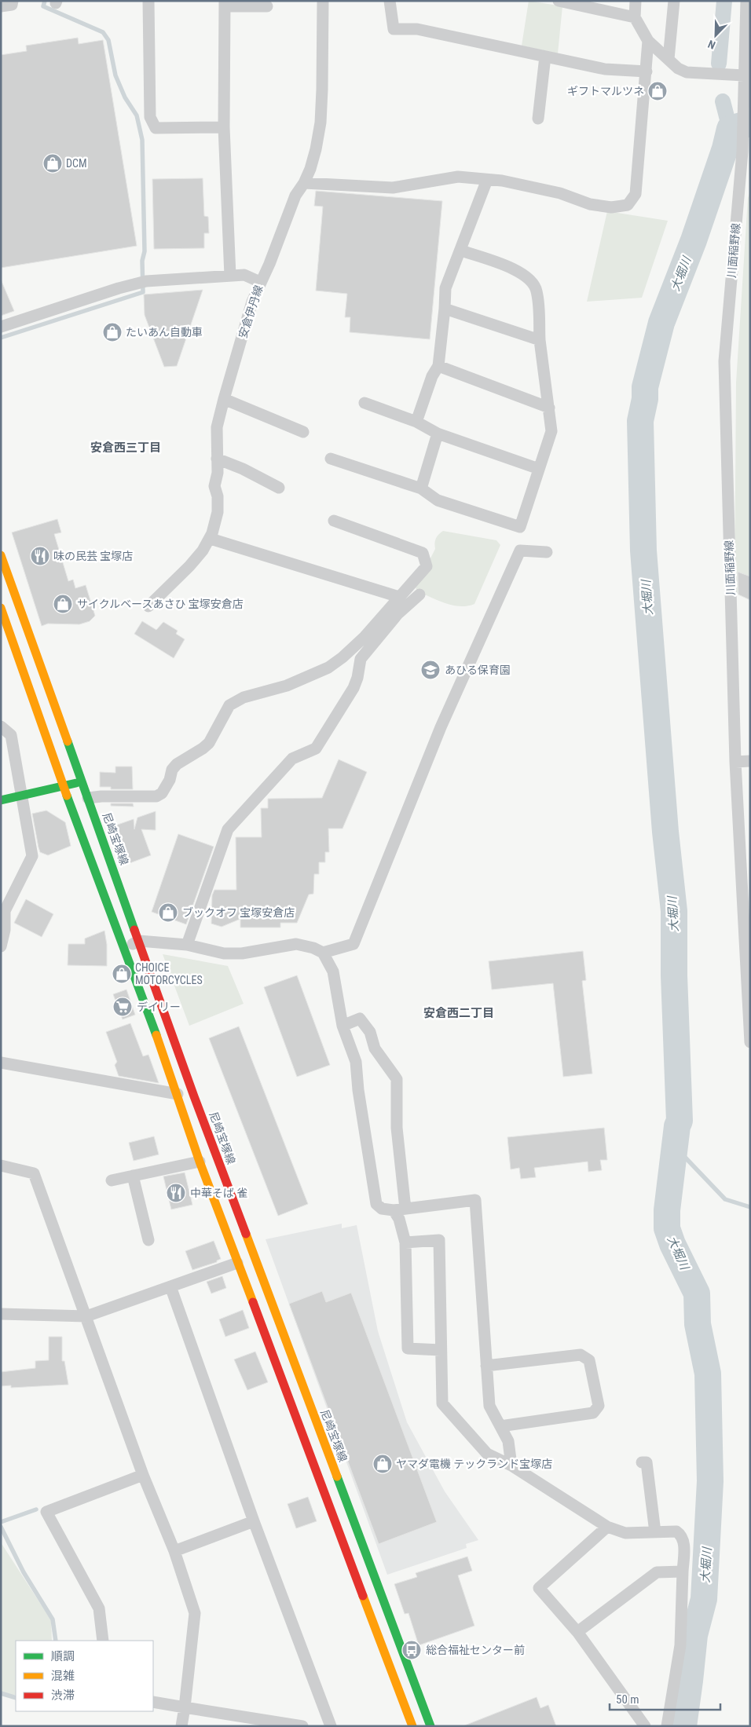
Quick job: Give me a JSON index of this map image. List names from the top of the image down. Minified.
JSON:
{"streets":{"main road":["尼崎宝塚線"],"street":["川面稲野線","安倉伊丹線"]},"districts":["安倉西三丁目","安倉西二丁目"],"water":["大堀川"],"places":{"shop":["ギフトマルツネ","DCM","たいあん自動車","サイクルベースあさひ 宝塚安倉店","ブックオフ 宝塚安倉店","CHOICE MOTORCYCLES","ヤマダ電機 テックランド宝塚店"],"restaurant":["味の民芸 宝塚店","中華そば 雀"],"school or university":["あひる保育園"],"supermarket":["デイリー"],"bus stop":["総合福祉センター前"]},"legend":["順調","混雑","渋滞"],"scale_bar":"50 m","north":"bottom left"}
